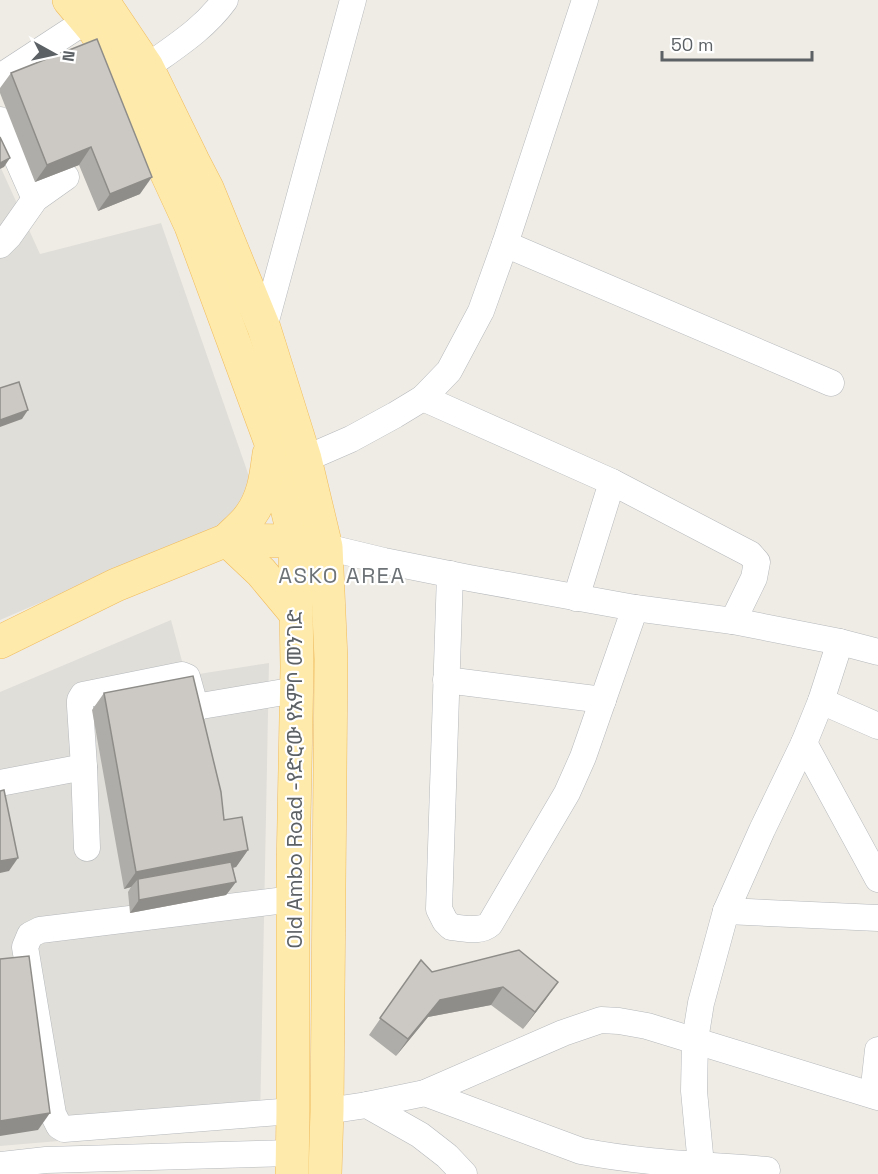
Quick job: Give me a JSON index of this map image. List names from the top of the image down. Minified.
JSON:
{"streets":{"main road":["Old Ambo Road -የድሮው የአምቦ መንገድ"]},"districts":["ASKO AREA"],"scale_bar":"50 m","north":"right"}
